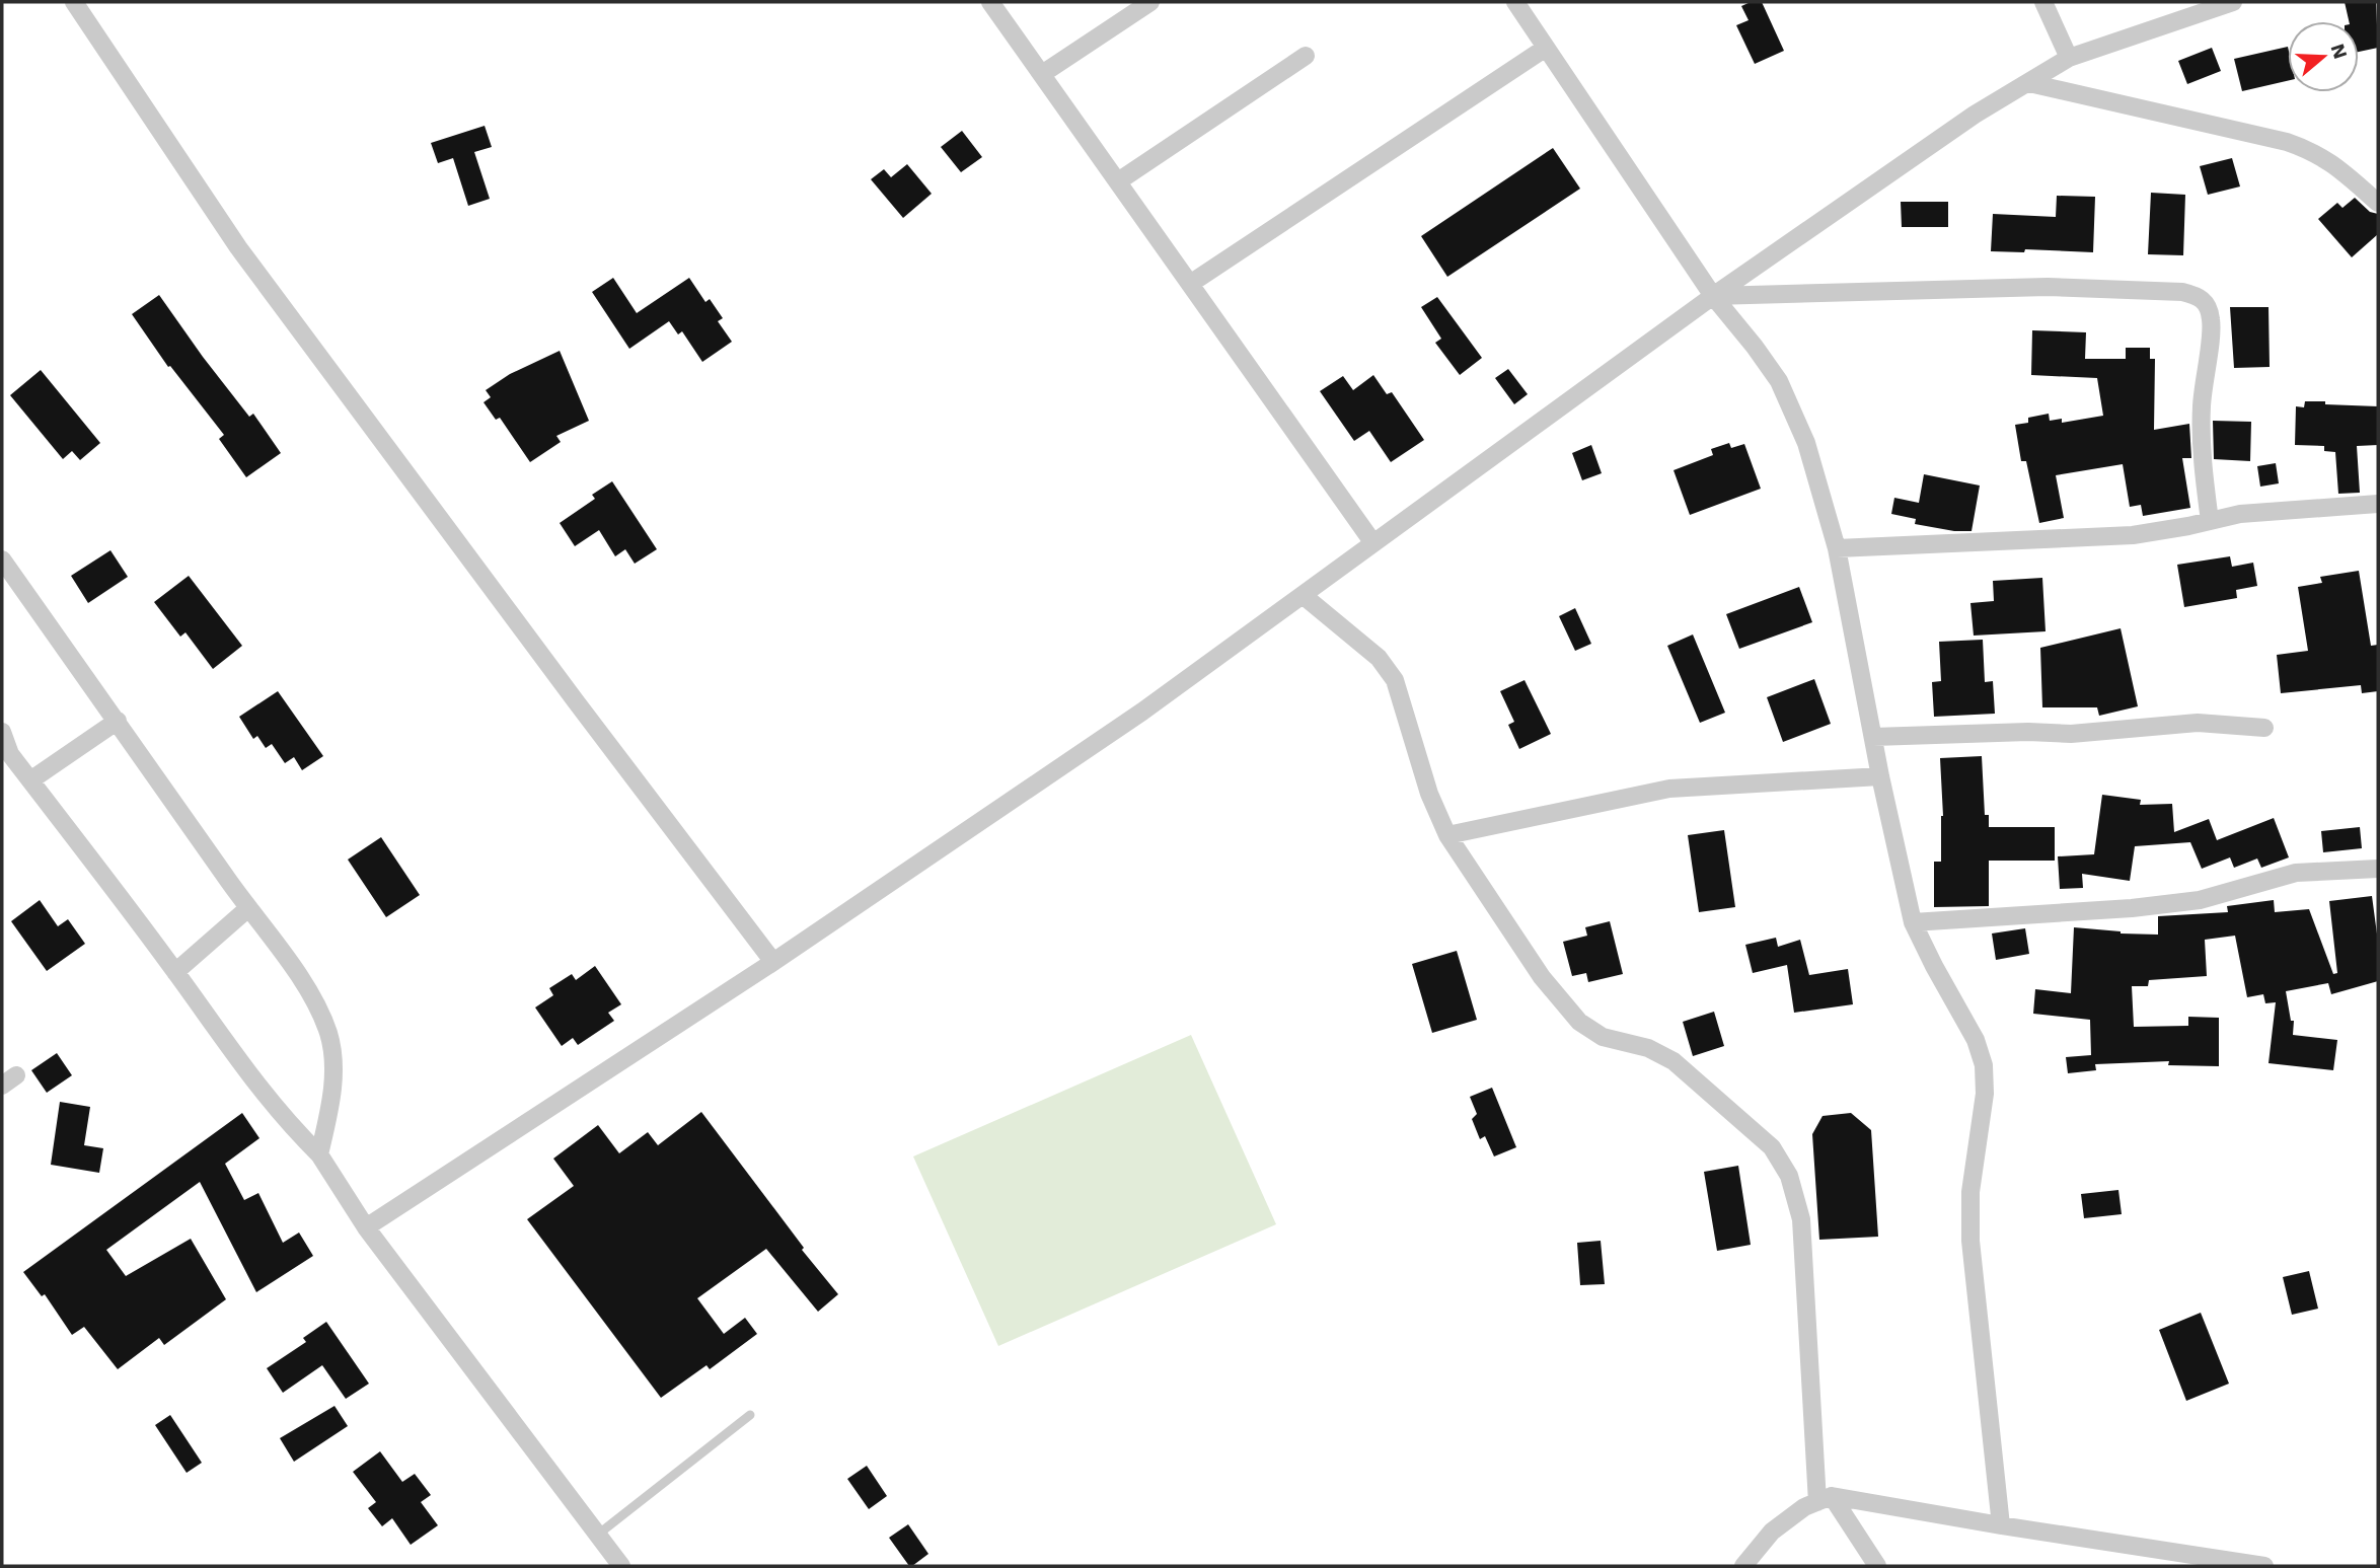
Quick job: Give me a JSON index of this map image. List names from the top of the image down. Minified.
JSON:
{"north":"right"}
